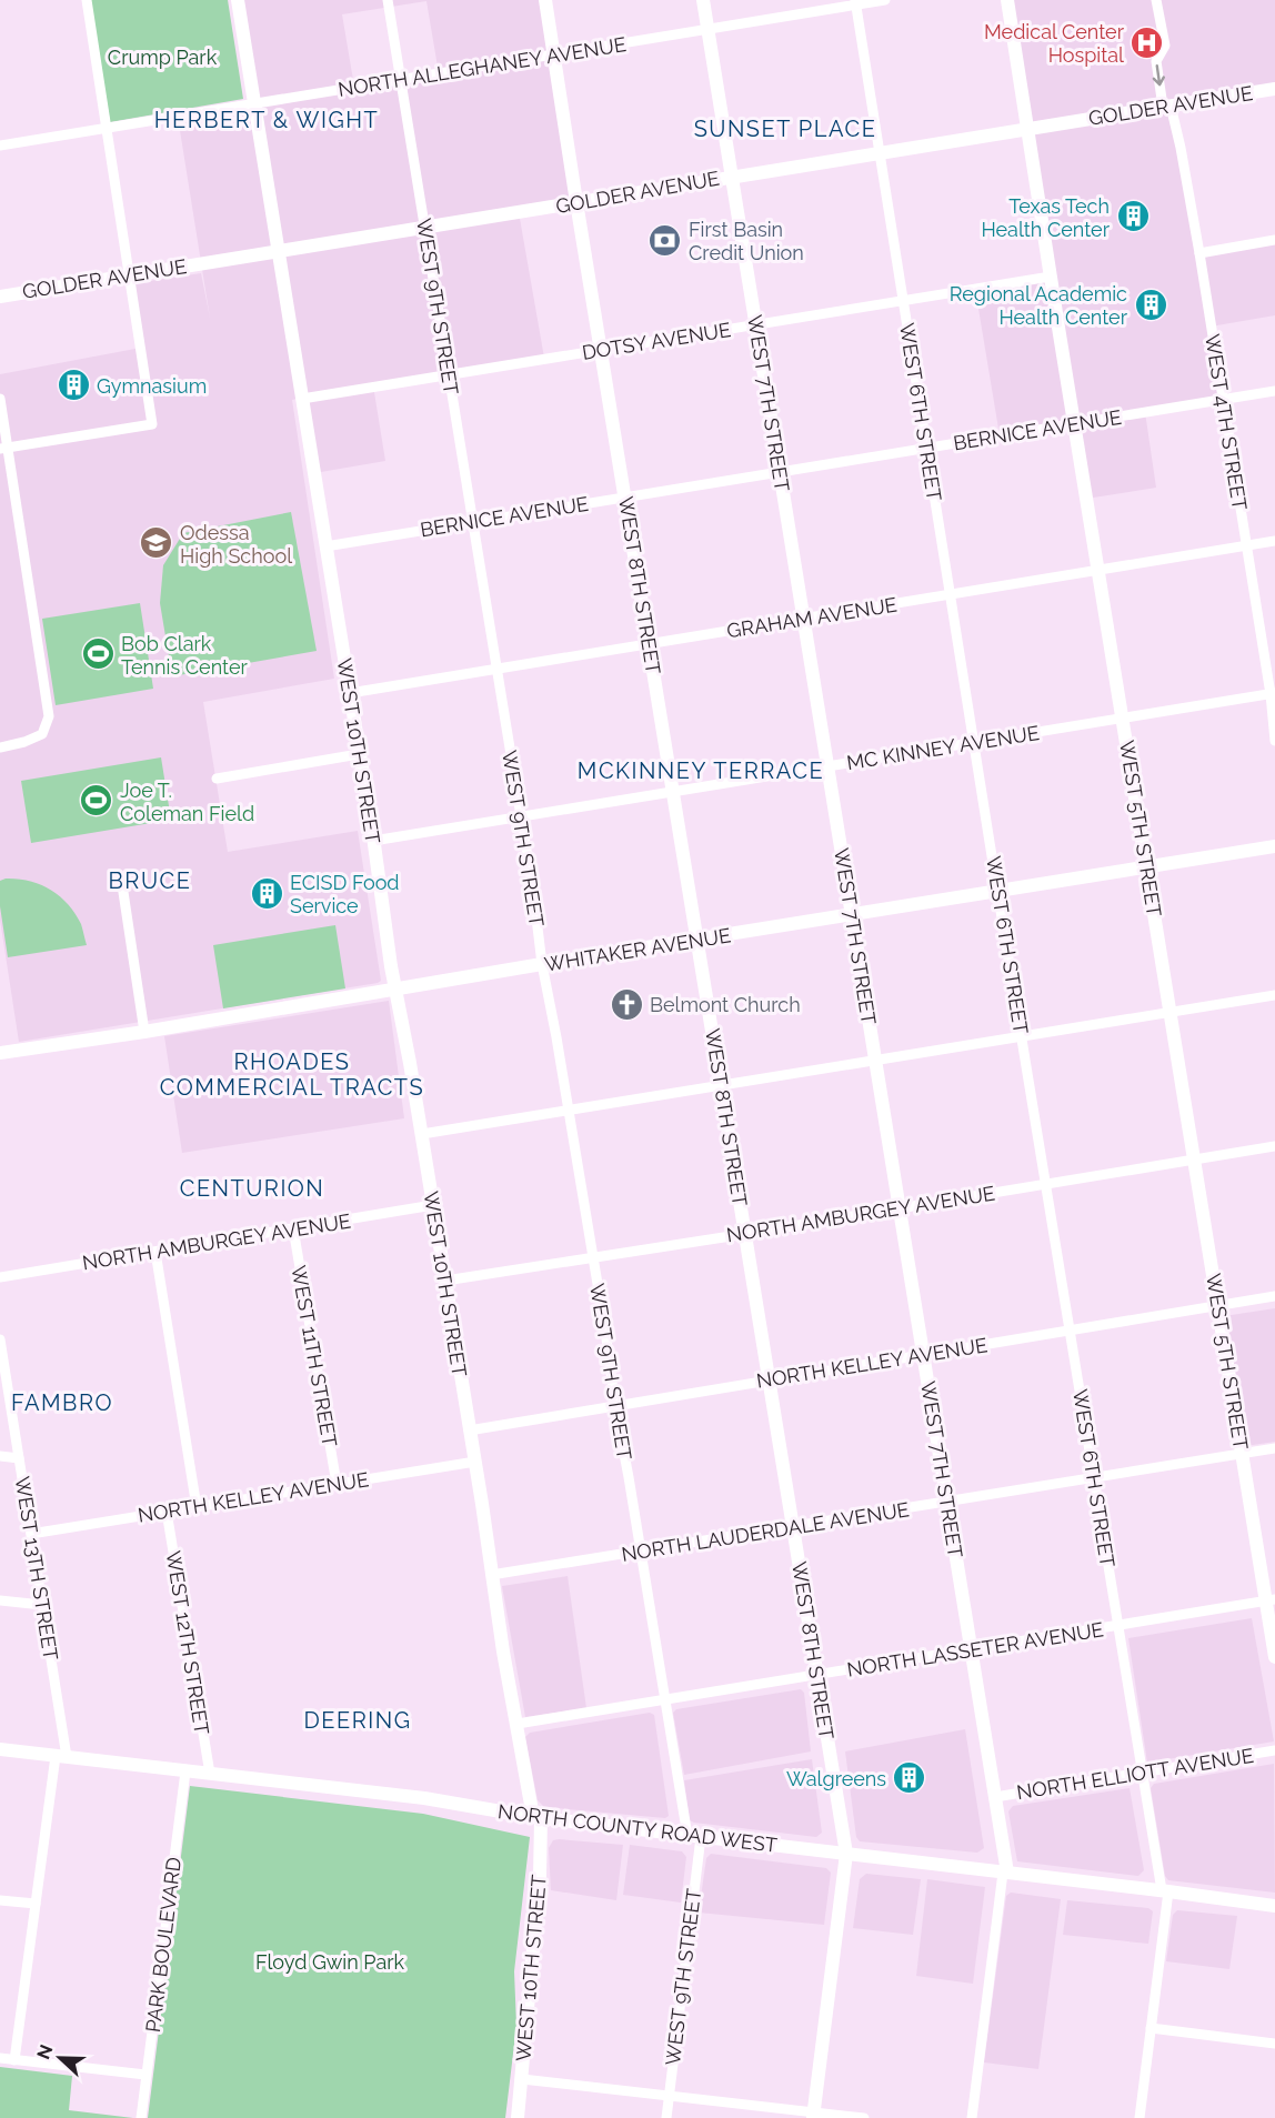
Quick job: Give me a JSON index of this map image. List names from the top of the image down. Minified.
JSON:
{"streets":{"street":["NORTH ALLEGHANEY AVENUE","GOLDER AVENUE","WEST 9TH STREET","DOTSY AVENUE","WEST 7TH STREET","WEST 6TH STREET","WEST 4TH STREET","BERNICE AVENUE","WEST 8TH STREET","GRAHAM AVENUE","MC KINNEY AVENUE","WEST 10TH STREET","WEST 5TH STREET","WHITAKER AVENUE","NORTH AMBURGEY AVENUE","WEST 11TH STREET","NORTH KELLEY AVENUE","NORTH LAUDERDALE AVENUE","WEST 13TH STREET","WEST 12TH STREET","NORTH LASSETER AVENUE","NORTH ELLIOTT AVENUE","NORTH COUNTY ROAD WEST","PARK BOULEVARD"]},"crossings":[["NORTH ALLEGHANEY AVENUE","WEST 9TH STREET"],["NORTH ALLEGHANEY AVENUE","WEST 7TH STREET"],["NORTH ALLEGHANEY AVENUE","WEST 6TH STREET"],["NORTH ALLEGHANEY AVENUE","WEST 8TH STREET"],["NORTH ALLEGHANEY AVENUE","WEST 10TH STREET"],["GOLDER AVENUE","WEST 9TH STREET"],["GOLDER AVENUE","WEST 7TH STREET"],["GOLDER AVENUE","WEST 6TH STREET"],["GOLDER AVENUE","WEST 4TH STREET"],["GOLDER AVENUE","WEST 8TH STREET"],["GOLDER AVENUE","WEST 10TH STREET"],["GOLDER AVENUE","WEST 5TH STREET"],["WEST 9TH STREET","DOTSY AVENUE"],["WEST 9TH STREET","BERNICE AVENUE"],["WEST 9TH STREET","GRAHAM AVENUE"],["WEST 9TH STREET","MC KINNEY AVENUE"],["WEST 9TH STREET","WHITAKER AVENUE"],["WEST 9TH STREET","NORTH AMBURGEY AVENUE"],["WEST 9TH STREET","NORTH KELLEY AVENUE"],["WEST 9TH STREET","NORTH LAUDERDALE AVENUE"],["WEST 9TH STREET","NORTH LASSETER AVENUE"],["WEST 9TH STREET","NORTH COUNTY ROAD WEST"],["DOTSY AVENUE","WEST 7TH STREET"],["DOTSY AVENUE","WEST 6TH STREET"],["DOTSY AVENUE","WEST 8TH STREET"],["DOTSY AVENUE","WEST 10TH STREET"],["DOTSY AVENUE","WEST 5TH STREET"],["WEST 7TH STREET","BERNICE AVENUE"],["WEST 7TH STREET","GRAHAM AVENUE"],["WEST 7TH STREET","MC KINNEY AVENUE"],["WEST 7TH STREET","WHITAKER AVENUE"],["WEST 7TH STREET","NORTH AMBURGEY AVENUE"],["WEST 7TH STREET","NORTH KELLEY AVENUE"],["WEST 7TH STREET","NORTH LAUDERDALE AVENUE"],["WEST 7TH STREET","NORTH LASSETER AVENUE"],["WEST 7TH STREET","NORTH ELLIOTT AVENUE"],["WEST 7TH STREET","NORTH COUNTY ROAD WEST"],["WEST 6TH STREET","BERNICE AVENUE"],["WEST 6TH STREET","GRAHAM AVENUE"],["WEST 6TH STREET","MC KINNEY AVENUE"],["WEST 6TH STREET","WHITAKER AVENUE"],["WEST 6TH STREET","NORTH AMBURGEY AVENUE"],["WEST 6TH STREET","NORTH KELLEY AVENUE"],["WEST 6TH STREET","NORTH LAUDERDALE AVENUE"],["WEST 6TH STREET","NORTH LASSETER AVENUE"],["WEST 6TH STREET","NORTH ELLIOTT AVENUE"],["WEST 6TH STREET","NORTH COUNTY ROAD WEST"],["WEST 4TH STREET","BERNICE AVENUE"],["WEST 4TH STREET","GRAHAM AVENUE"],["WEST 4TH STREET","MC KINNEY AVENUE"],["BERNICE AVENUE","WEST 8TH STREET"],["BERNICE AVENUE","WEST 10TH STREET"],["BERNICE AVENUE","WEST 5TH STREET"],["WEST 8TH STREET","GRAHAM AVENUE"],["WEST 8TH STREET","MC KINNEY AVENUE"],["WEST 8TH STREET","WHITAKER AVENUE"],["WEST 8TH STREET","NORTH AMBURGEY AVENUE"],["WEST 8TH STREET","NORTH KELLEY AVENUE"],["WEST 8TH STREET","NORTH LAUDERDALE AVENUE"],["WEST 8TH STREET","NORTH LASSETER AVENUE"],["WEST 8TH STREET","NORTH COUNTY ROAD WEST"],["GRAHAM AVENUE","WEST 10TH STREET"],["GRAHAM AVENUE","WEST 5TH STREET"],["MC KINNEY AVENUE","WEST 10TH STREET"],["MC KINNEY AVENUE","WEST 5TH STREET"],["WEST 10TH STREET","WHITAKER AVENUE"],["WEST 10TH STREET","NORTH AMBURGEY AVENUE"],["WEST 10TH STREET","NORTH KELLEY AVENUE"],["WEST 10TH STREET","NORTH LAUDERDALE AVENUE"],["WEST 10TH STREET","NORTH LASSETER AVENUE"],["WEST 10TH STREET","NORTH COUNTY ROAD WEST"],["WEST 5TH STREET","WHITAKER AVENUE"],["WEST 5TH STREET","NORTH AMBURGEY AVENUE"],["WEST 5TH STREET","NORTH KELLEY AVENUE"],["WEST 5TH STREET","NORTH LAUDERDALE AVENUE"],["WEST 5TH STREET","NORTH LASSETER AVENUE"],["NORTH AMBURGEY AVENUE","WEST 11TH STREET"],["WEST 11TH STREET","NORTH KELLEY AVENUE"],["NORTH KELLEY AVENUE","WEST 13TH STREET"],["NORTH KELLEY AVENUE","WEST 12TH STREET"],["WEST 13TH STREET","NORTH COUNTY ROAD WEST"],["WEST 12TH STREET","NORTH COUNTY ROAD WEST"],["NORTH COUNTY ROAD WEST","PARK BOULEVARD"]],"districts":["HERBERT & WIGHT","SUNSET PLACE","MCKINNEY TERRACE","BRUCE","RHOADES COMMERCIAL TRACTS","CENTURION","FAMBRO","DEERING"],"parks":["Crump Park","Floyd Gwin Park"],"places":{"hospital":["Medical Center Hospital"],"building":["Texas Tech Health Center","Regional Academic Health Center","Gymnasium","ECISD Food Service","Walgreens"],"bank":["First Basin Credit Union"],"school or university":["Odessa High School"],"sports":["Bob Clark Tennis Center","Joe T. Coleman Field"],"church":["Belmont Church"]},"north":"left"}
